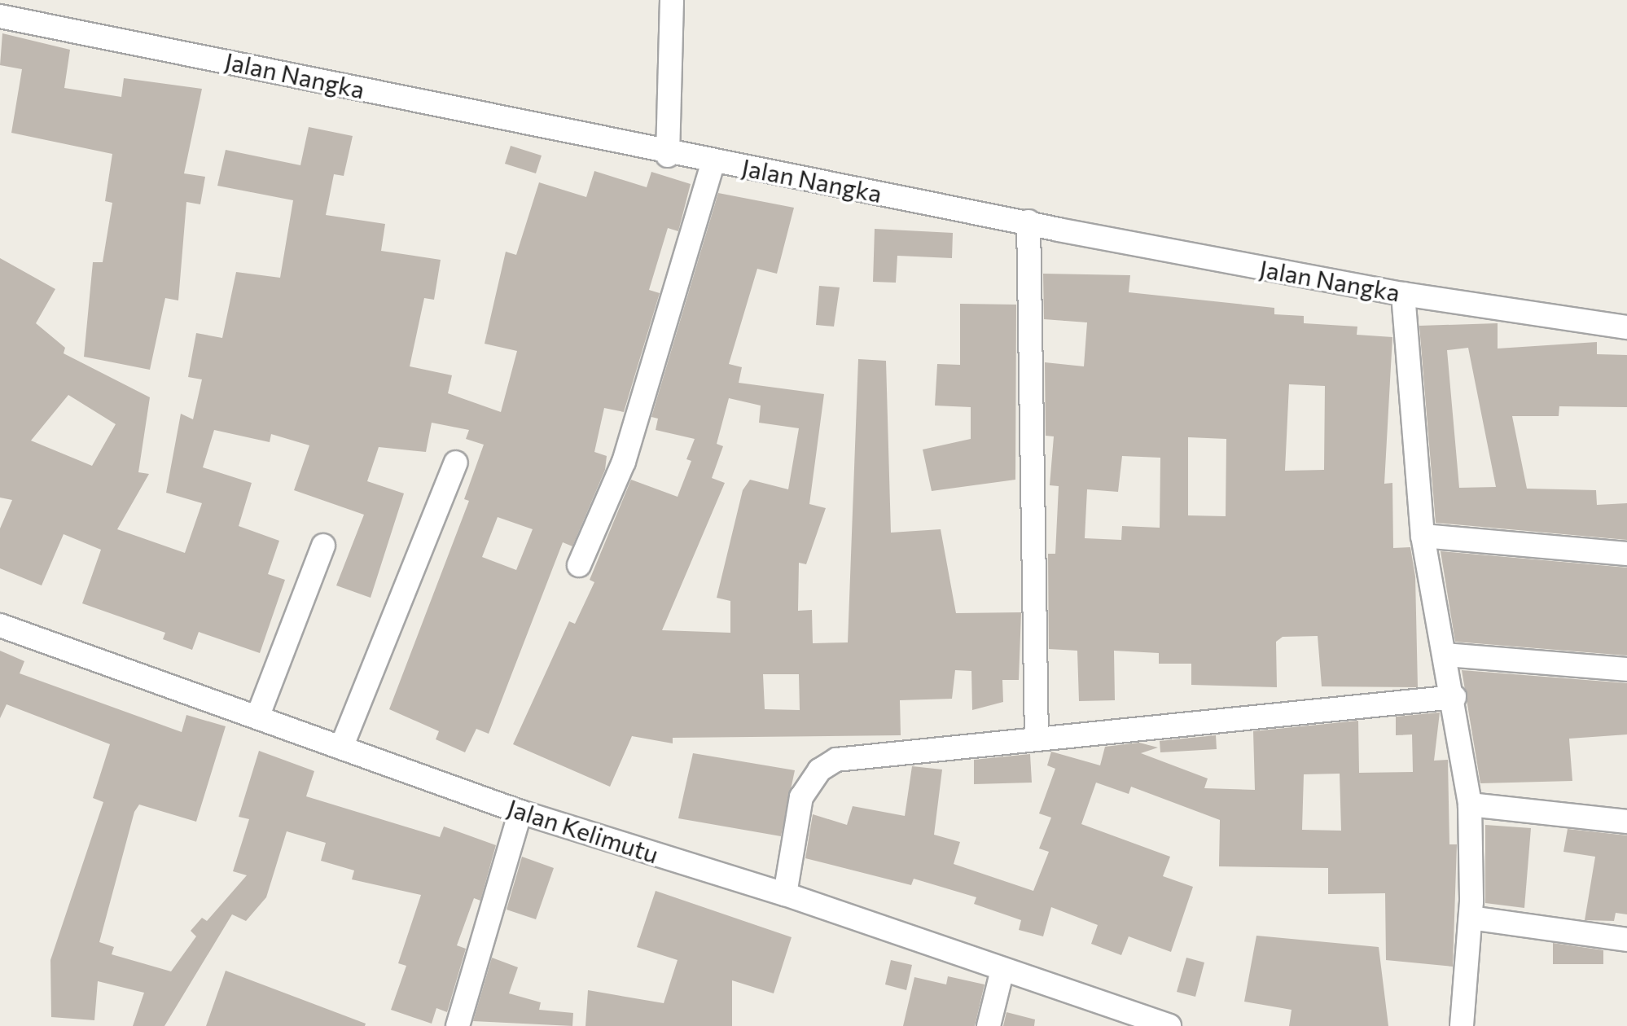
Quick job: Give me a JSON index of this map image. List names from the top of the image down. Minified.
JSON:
{"streets":{"street":["Jalan Nangka","Jalan Kelimutu"]}}
